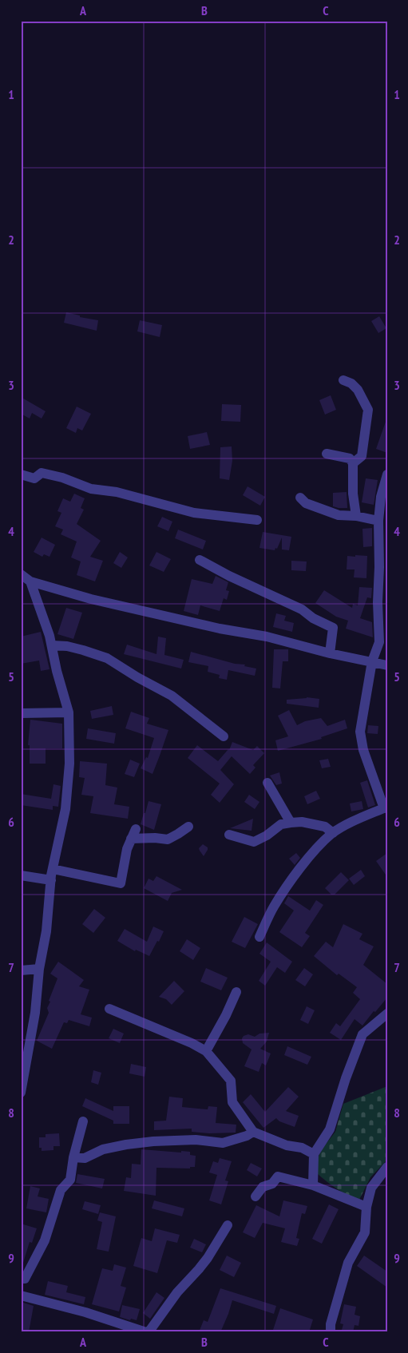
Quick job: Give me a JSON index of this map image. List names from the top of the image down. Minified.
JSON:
{"grid":{"columns":["A","B","C"],"rows":["1","2","3","4","5","6","7","8","9"]}}
